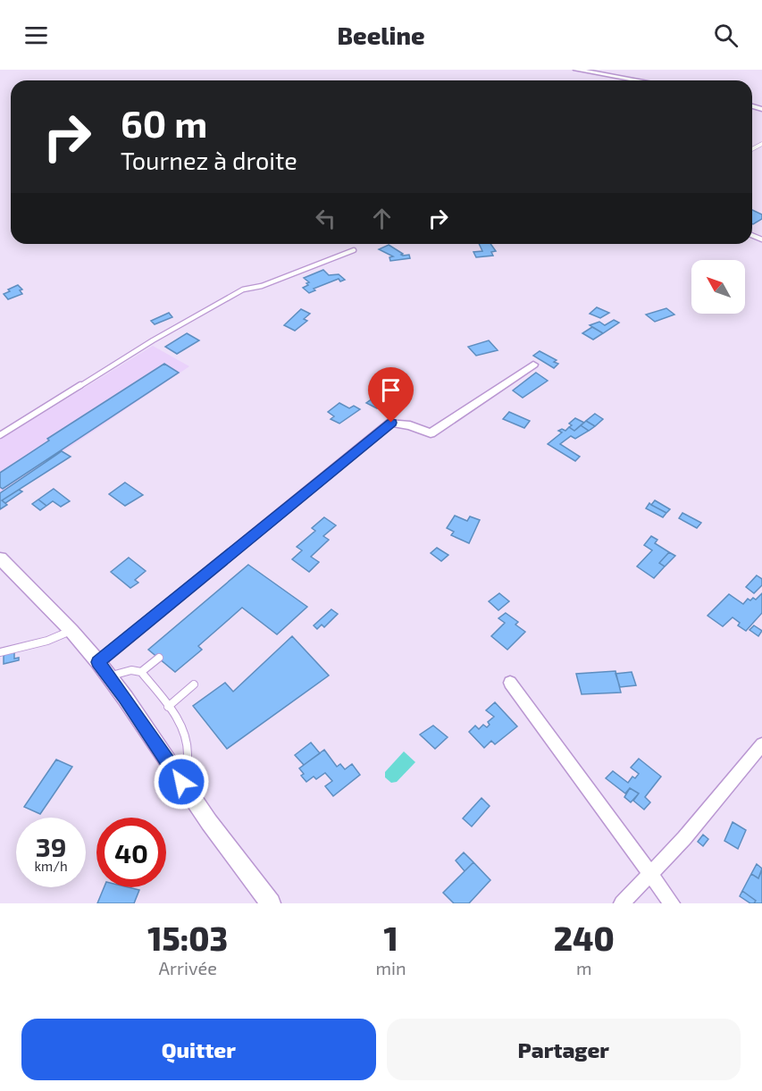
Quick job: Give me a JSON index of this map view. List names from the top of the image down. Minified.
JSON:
{"north":"top left","page":{"header":"Beeline","turn":["60 m","Tournez à droite"],"speed":"39 km/h","limit":"40","eta":["15:03","Arrivée","1","min","240","m"],"buttons":["Quitter","Partager"]}}
